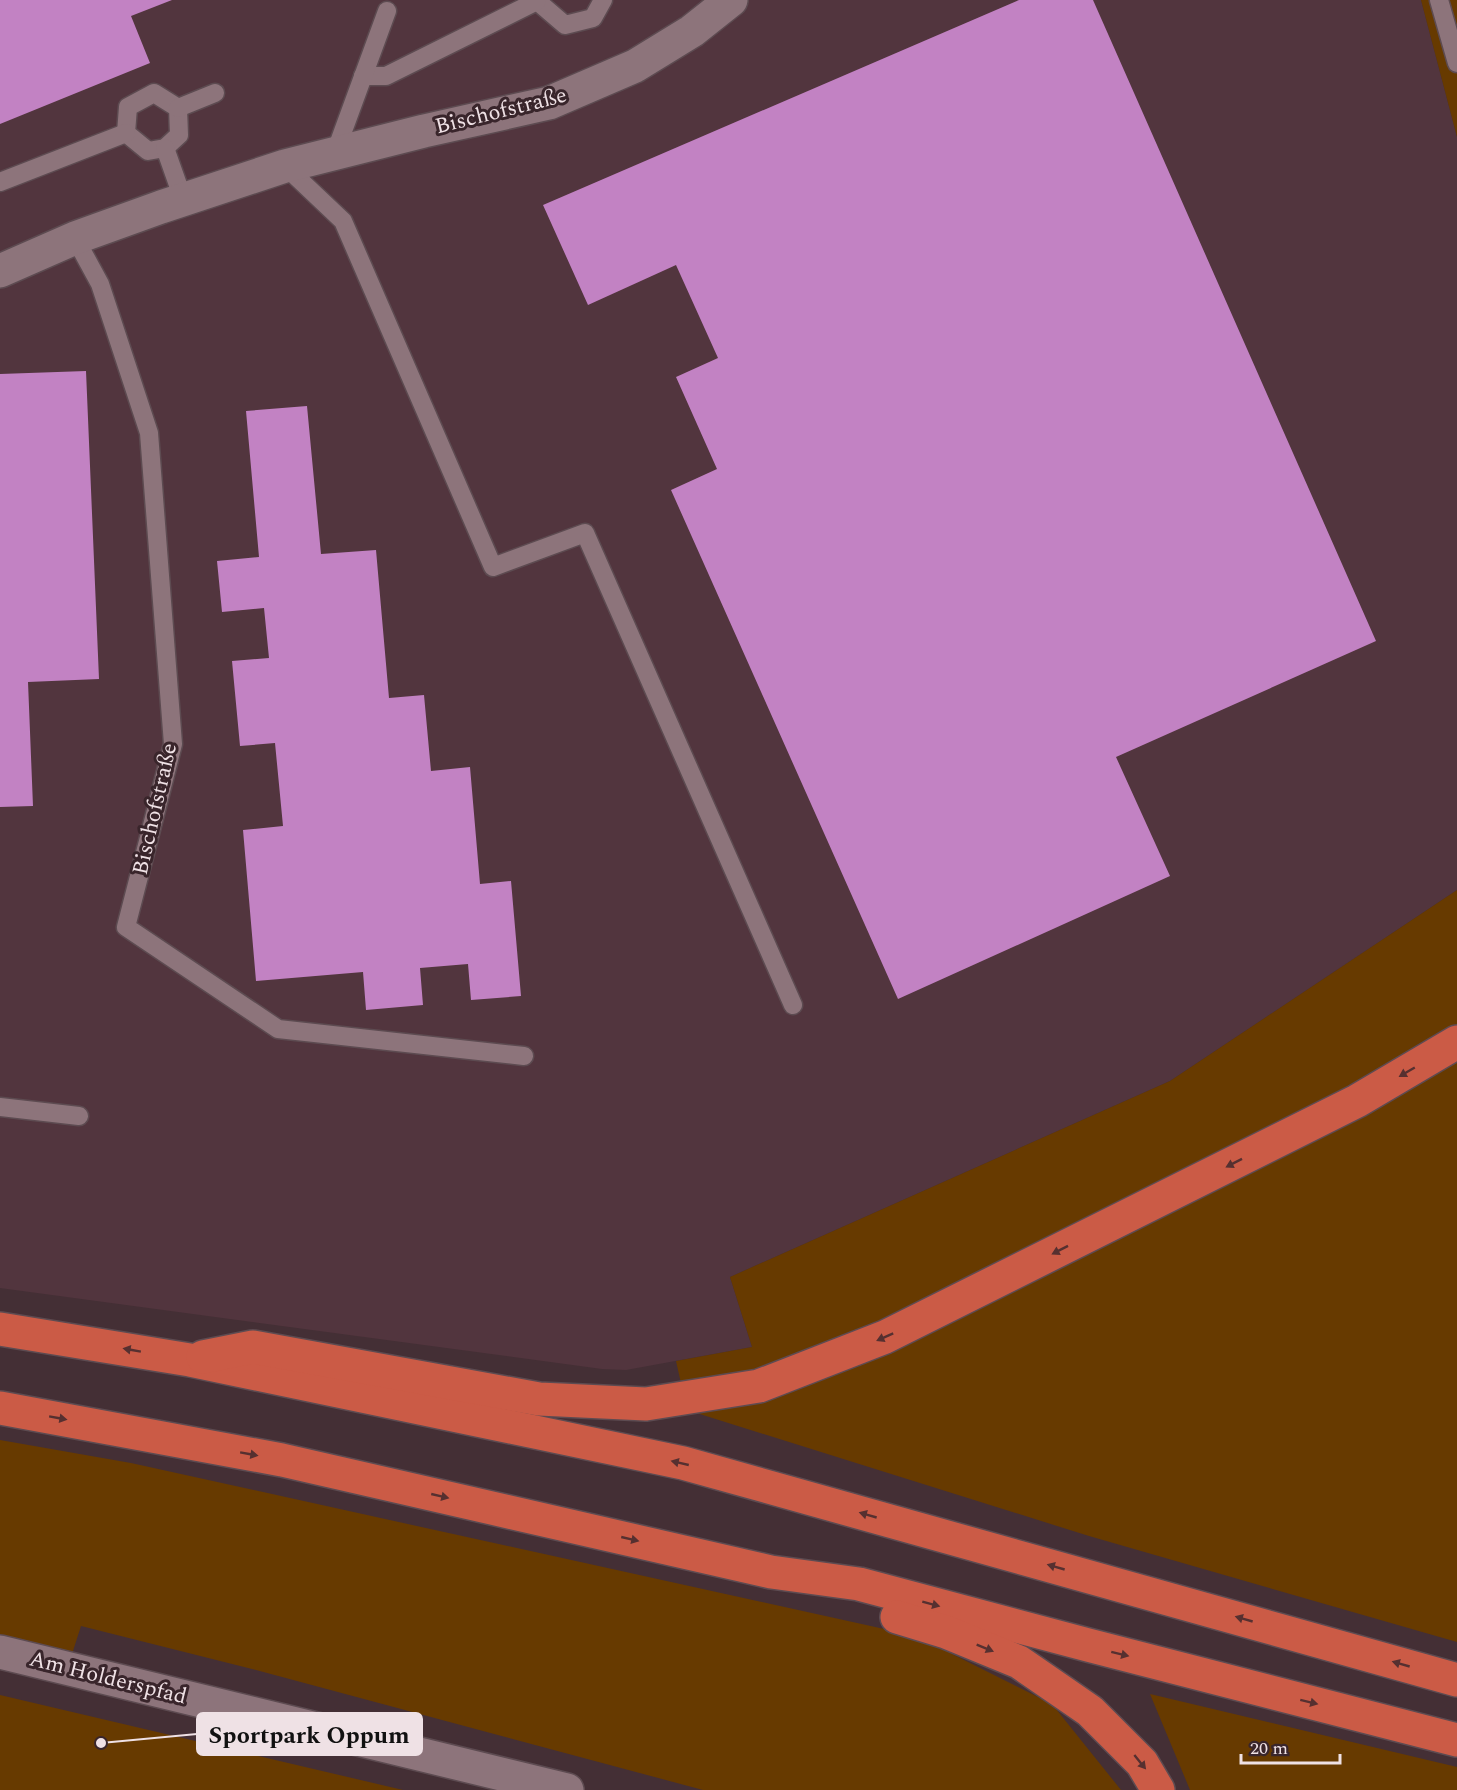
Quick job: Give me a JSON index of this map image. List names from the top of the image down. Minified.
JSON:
{"streets":{"street":["Bischofstraße","Am Holderspfad"]},"places":["Sportpark Oppum"],"scale_bar":"20 m"}
